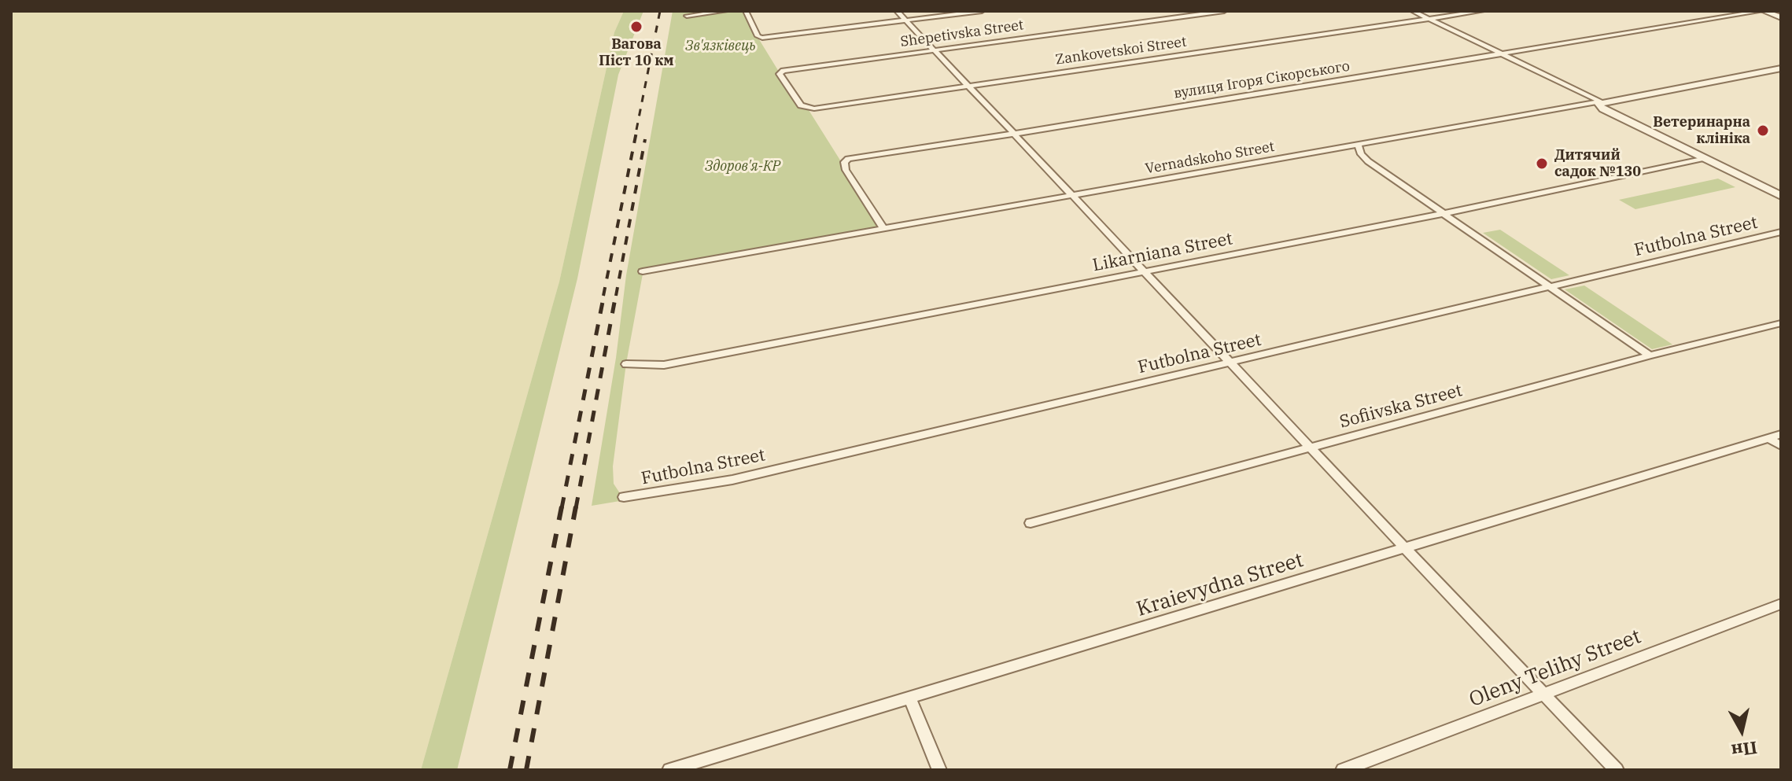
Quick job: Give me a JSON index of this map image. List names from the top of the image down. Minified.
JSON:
{"streets":{"street":["Shepetivska Street","Zankovetskoi Street","вулиця Ігоря Сікорського","Vernadskoho Street","Futbolna Street","Likarniana Street","Sofiivska Street","Kraievydna Street","Oleny Telihy Street"]},"crossings":[["Shepetivska Street","Zankovetskoi Street"],["вулиця Ігоря Сікорського","Vernadskoho Street"]],"parks":["Зв'язківець","Здоров'я-КР"],"places":["Вагова Піст 10 км","Ветеринарна клініка","Дитячий садок №130"],"north":"bottom"}
